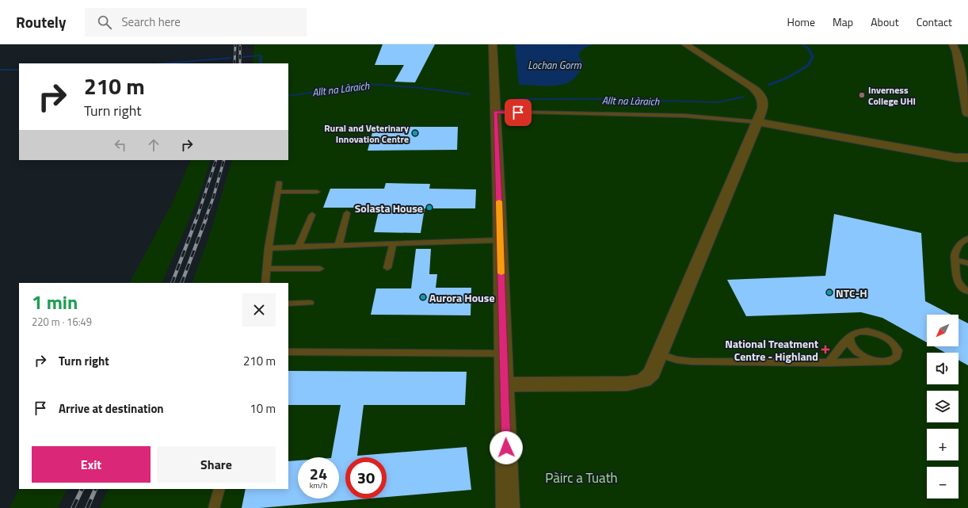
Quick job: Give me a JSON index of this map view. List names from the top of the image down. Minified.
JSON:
{"water":["Lochan Gorm","Allt na Làraich"],"parks":["Pàirc a Tuath"],"places":{"other":["Inverness College UHI","Rural and Veterinary Innovation Centre","Solasta House","NTC-H","Aurora House"],"health":["National Treatment Centre - Highland"]},"north":"bottom left","page":{"header":"Routely","search":"Search here","nav":["Home","Map","About","Contact"],"turn":["210 m","Turn right"],"heading":["1 min","220 m · 16:49"],"map_buttons":["+","−"],"list":[{"name":"Turn right","value":"210 m"},{"name":"Arrive at destination","value":"10 m"}],"buttons":["Exit","Share"],"speed":"24 km/h","limit":"30"}}
